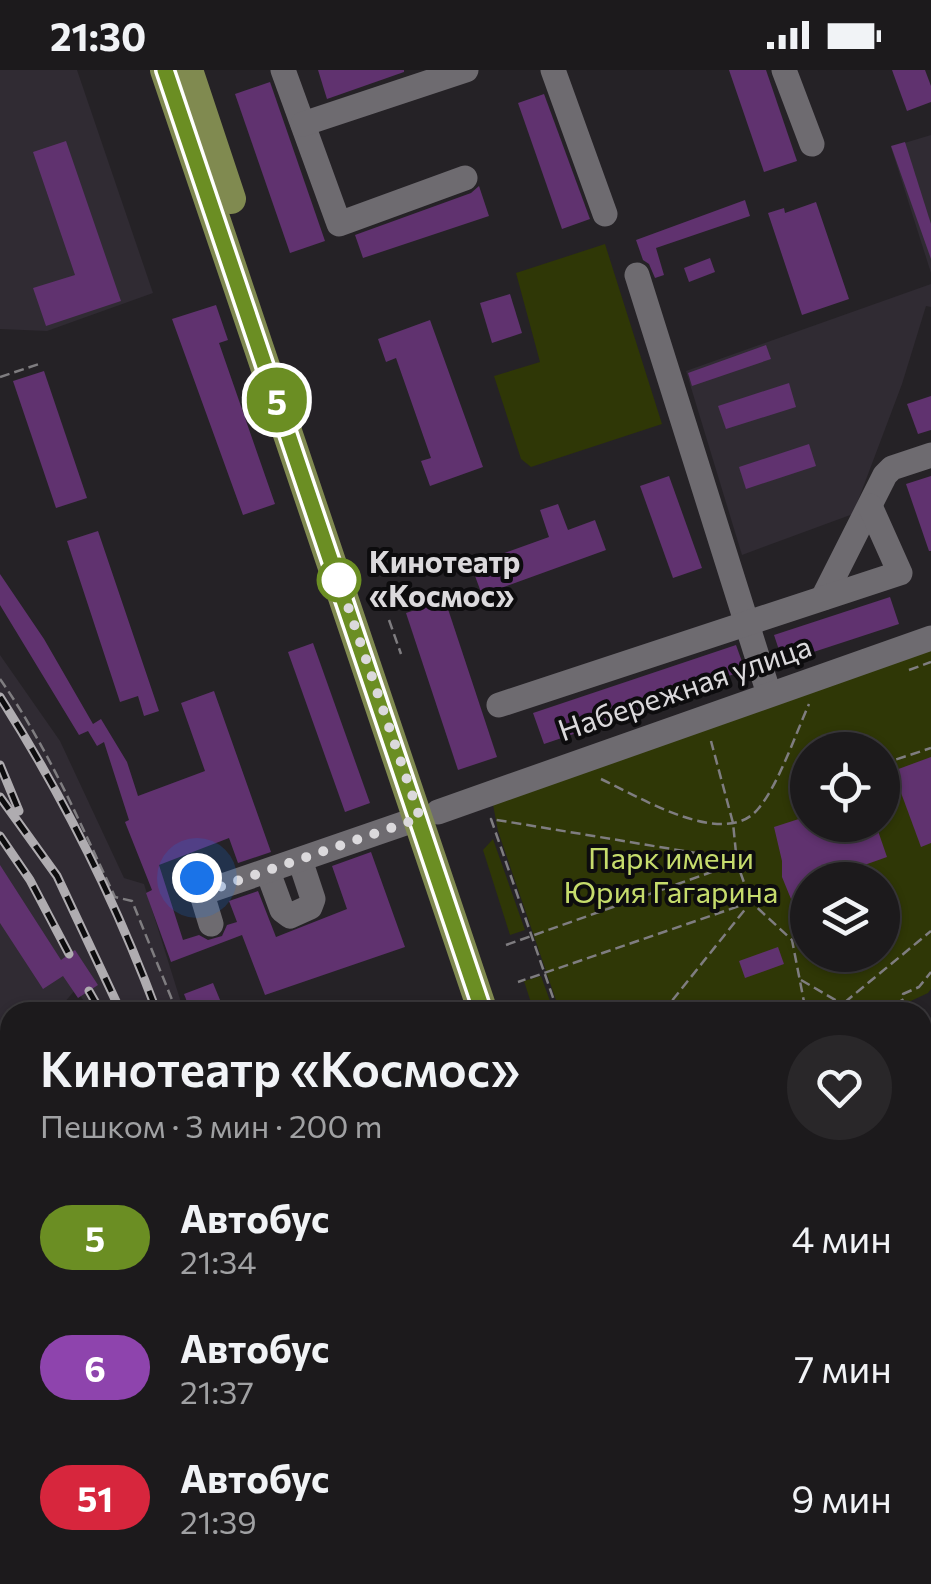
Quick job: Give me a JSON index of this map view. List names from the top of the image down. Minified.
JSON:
{"streets":{"street":["Набережная улица"]},"parks":["Парк имени Юрия Гагарина"],"places":["Кинотеатр «Космос»"],"lines":["bus line 5"],"page":{"status":"21:30","on_map":"5","heading":["Кинотеатр «Космос»","Пешком · 3 мин · 200 m"],"list":[{"mark":"5","name":"Автобус","note":"21:34","value":"4 мин"},{"mark":"6","name":"Автобус","note":"21:37","value":"7 мин"},{"mark":"51","name":"Автобус","note":"21:39","value":"9 мин"}]}}
